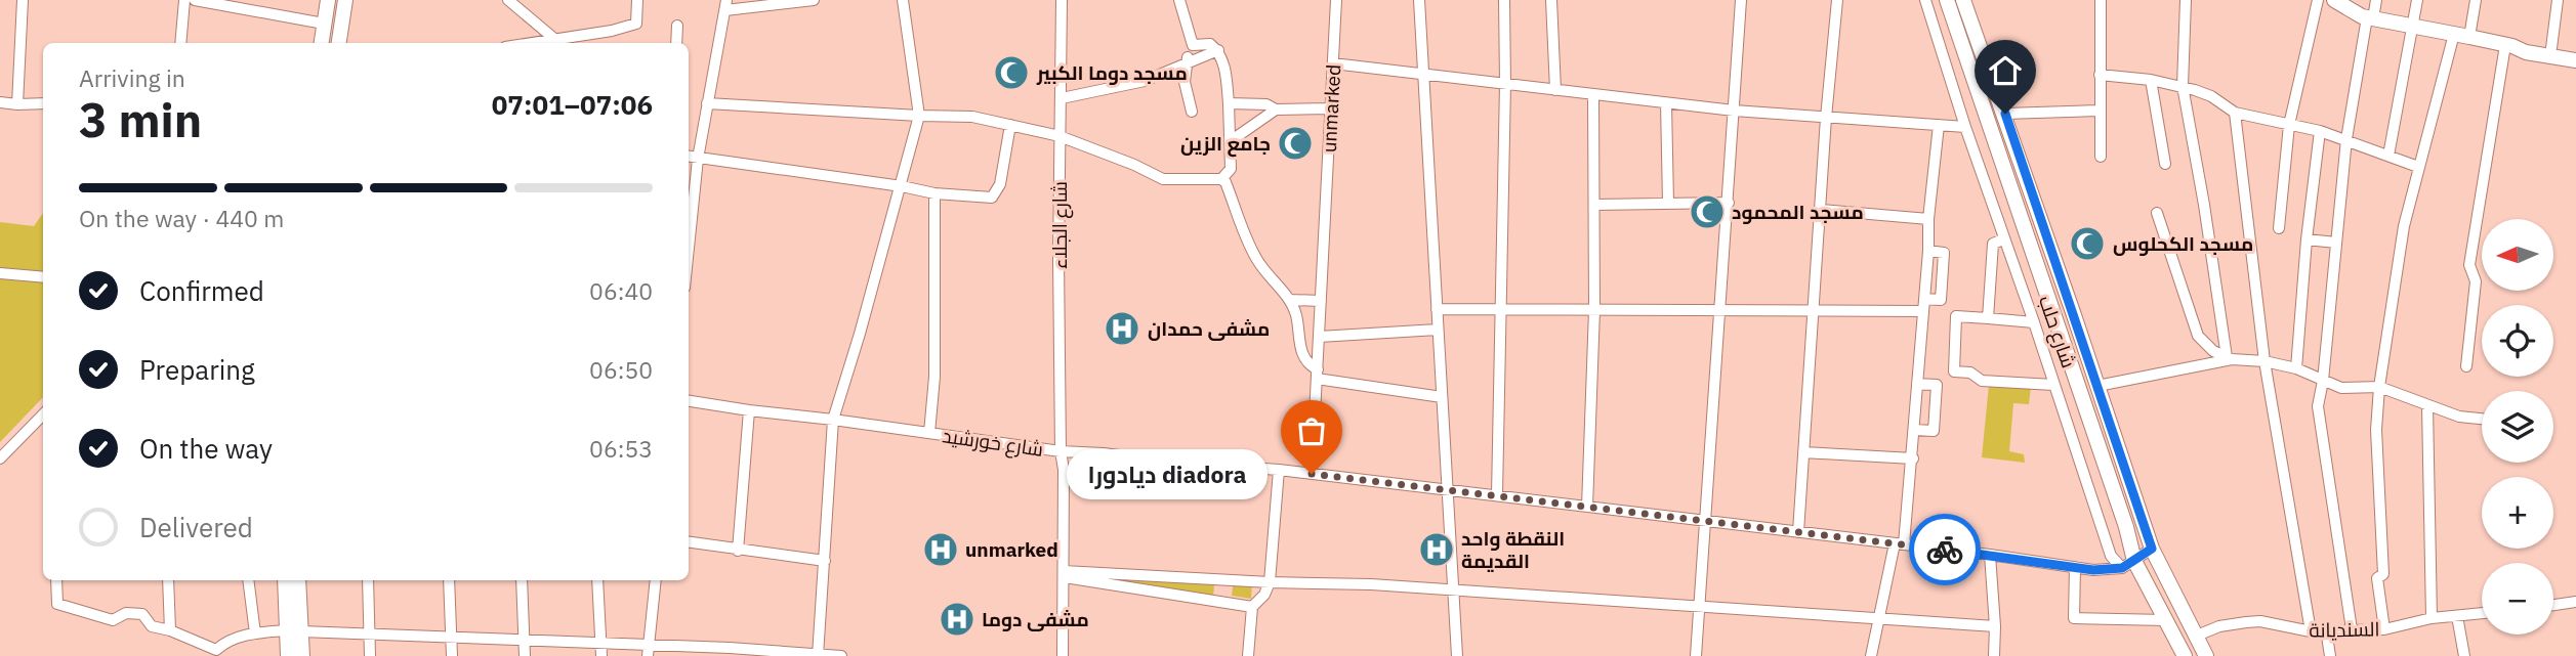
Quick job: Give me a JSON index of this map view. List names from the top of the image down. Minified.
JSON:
{"streets":{"main road":["شارع حلب"],"street":["unmarked","شارع الجلاء","شارع خورشيد","السنديانة"]},"crossings":[["unmarked","شارع خورشيد"],["شارع الجلاء","شارع خورشيد"],["شارع حلب","شارع خورشيد"],["شارع حلب","السنديانة"]],"places":{"mosque":["مسجد دوما الكبير","جامع الزين","مسجد المحمود","مسجد الكحلوس"],"hospital":["مشفى حمدان","unmarked","النقطة واحد القديمة","مشفى دوما"],"other":["ديادورا diadora"]},"north":"left","page":{"heading":["3 min","Arriving in","07:01–07:06"],"bar":"On the way · 440 m","map_buttons":["+","−"],"list":[["Confirmed","06:40"],["Preparing","06:50"],["On the way","06:53"],"Delivered"],"bubble":"ديادورا diadora"}}
